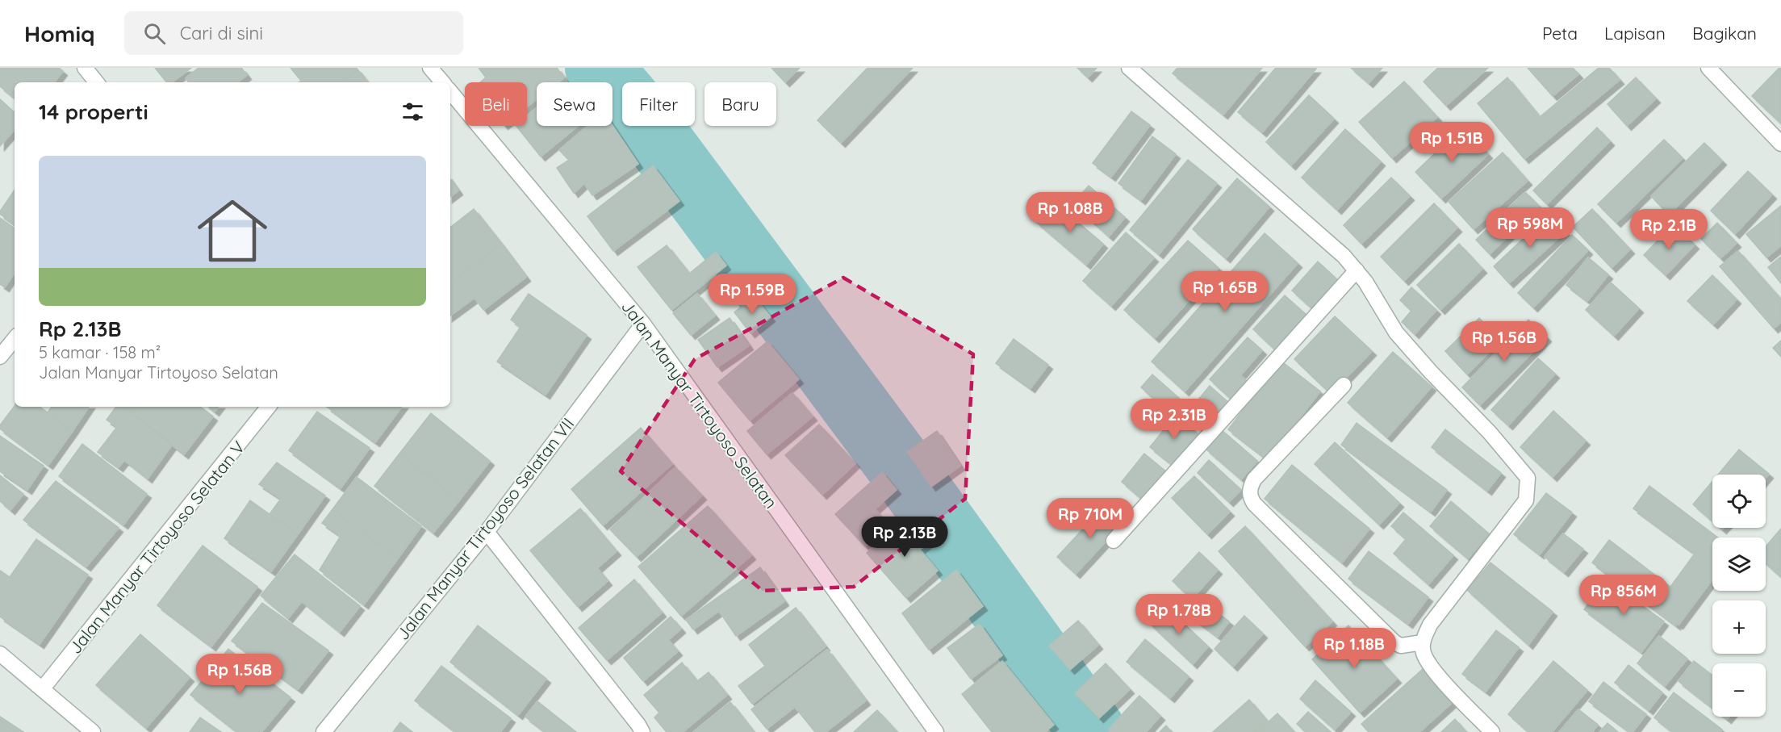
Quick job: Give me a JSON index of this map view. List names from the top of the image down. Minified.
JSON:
{"streets":{"street":["Jalan Manyar Tirtoyoso Selatan","Jalan Manyar Tirtoyoso Selatan VII","Jalan Manyar Tirtoyoso Selatan V"]},"crossings":[["Jalan Manyar Tirtoyoso Selatan","Jalan Manyar Tirtoyoso Selatan VII"]],"page":{"header":"Homiq","search":"Cari di sini","nav":["Peta","Lapisan","Bagikan"],"chip":["Beli","Sewa","Filter","Baru"],"heading":"14 properti","price":["Rp 1.51B","Rp 1.08B","Rp 598M","Rp 2.1B","Rp 1.65B","Rp 1.59B","Rp 1.56B","Rp 2.31B","Rp 710M","Rp 2.13B","Rp 856M","Rp 1.78B","Rp 1.18B","Rp 1.56B"],"list":[{"name":"Rp 2.13B","note":"5 kamar · 158 m² · Jalan Manyar Tirtoyoso Selatan"}],"map_buttons":["+","−"]}}
